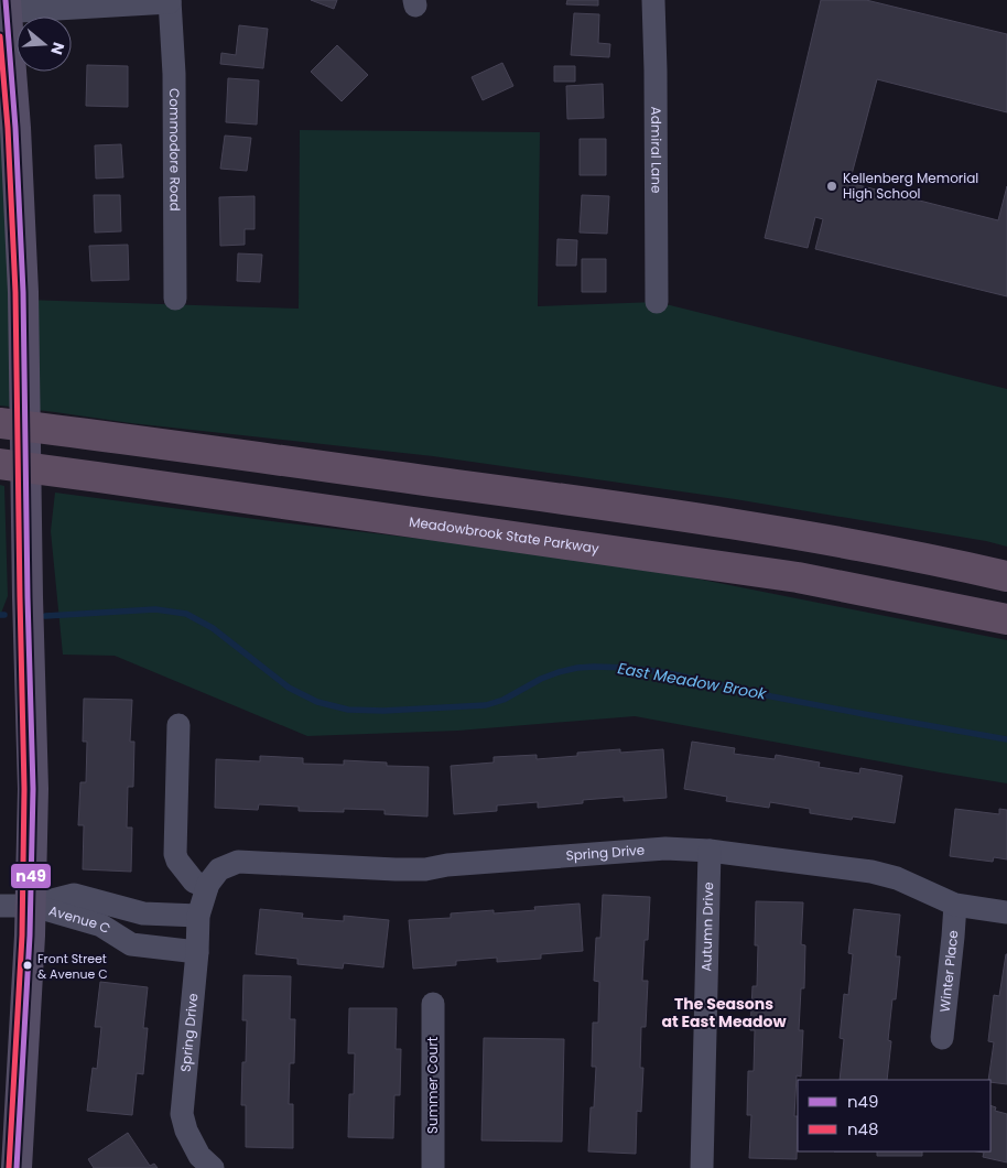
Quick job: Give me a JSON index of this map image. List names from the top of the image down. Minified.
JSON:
{"streets":{"highway":["Meadowbrook State Parkway"],"street":["Commodore Road","Admiral Lane","Spring Drive","Avenue C","Autumn Drive","Winter Place","Summer Court"]},"crossings":[["Spring Drive","Avenue C"],["Spring Drive","Autumn Drive"],["Spring Drive","Winter Place"]],"districts":["The Seasons at East Meadow"],"water":["East Meadow Brook"],"places":["Kellenberg Memorial High School","Front Street & Avenue C"],"lines":["transit line n49","transit line n48"],"legend":["n49","n48"],"north":"right"}
